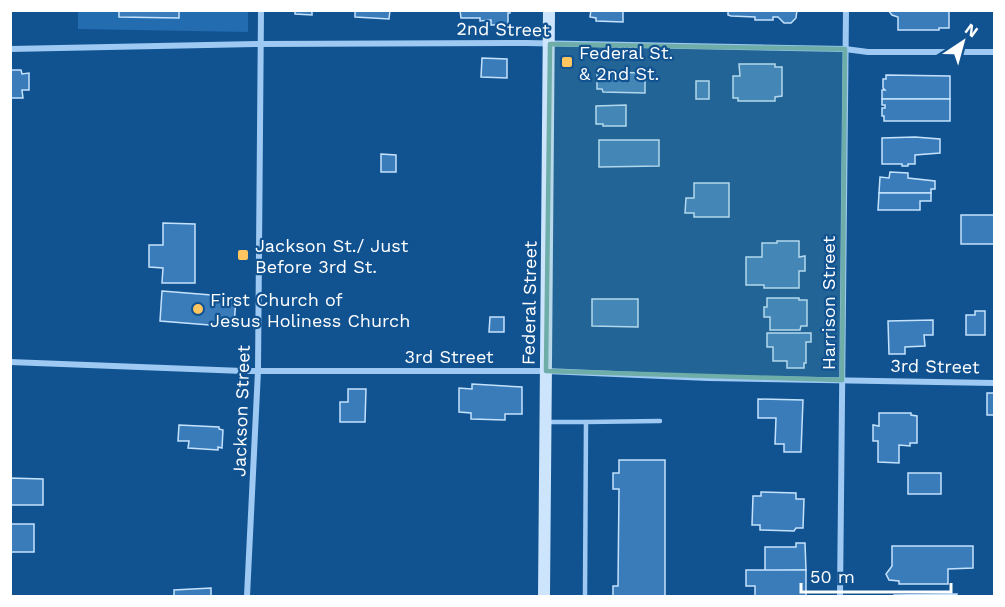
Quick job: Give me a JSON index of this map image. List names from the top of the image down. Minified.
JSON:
{"streets":{"street":["2nd Street","Federal Street","Harrison Street","3rd Street","Jackson Street"]},"crossings":[["2nd Street","Federal Street"],["2nd Street","Harrison Street"],["2nd Street","Jackson Street"],["Federal Street","3rd Street"],["Harrison Street","3rd Street"],["3rd Street","Jackson Street"]],"places":{"transit":["Federal St. & 2nd St.","Jackson St./ Just Before 3rd St."],"other":["First Church of Jesus Holiness Church"]},"scale_bar":"50 m","north":"top right"}
